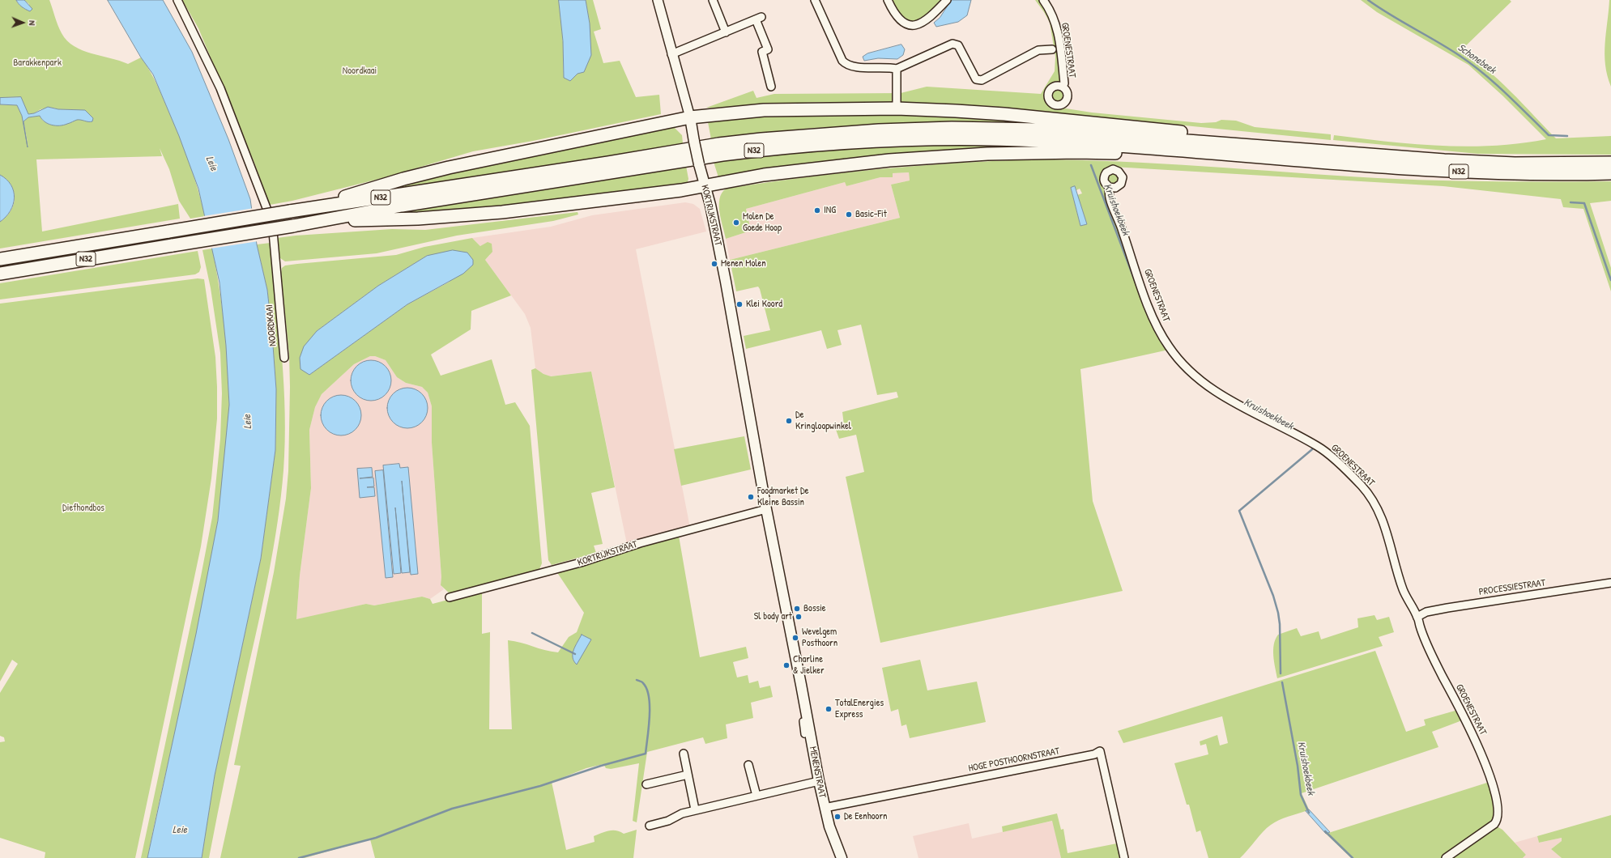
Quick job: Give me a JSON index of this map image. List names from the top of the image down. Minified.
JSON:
{"streets":{"highway":["N32"],"main road":["KORTRIJKSTRAAT","MENENSTRAAT"],"street":["GROENESTRAAT","NOORDKAAI","PROCESSIESTRAAT","HOGE POSTHOORNSTRAAT"]},"crossings":[["GROENESTRAAT","PROCESSIESTRAAT"],["KORTRIJKSTRAAT","MENENSTRAAT"],["HOGE POSTHOORNSTRAAT","MENENSTRAAT"]],"water":["Schonebeek","Leie","Kruishoekbeek"],"parks":["Barakkenpark","Noordkaai","Diefhondbos"],"places":["ING","Basic-Fit","Molen De Goede Hoop","Menen Molen","Klei Koord","De Kringloopwinkel","Foodmarket De Kleine Bassin","Bossie","Sl body art","Wevelgem Posthoorn","Charline & Jielker","TotalEnergies Express","De Eenhoorn"],"north":"right"}
